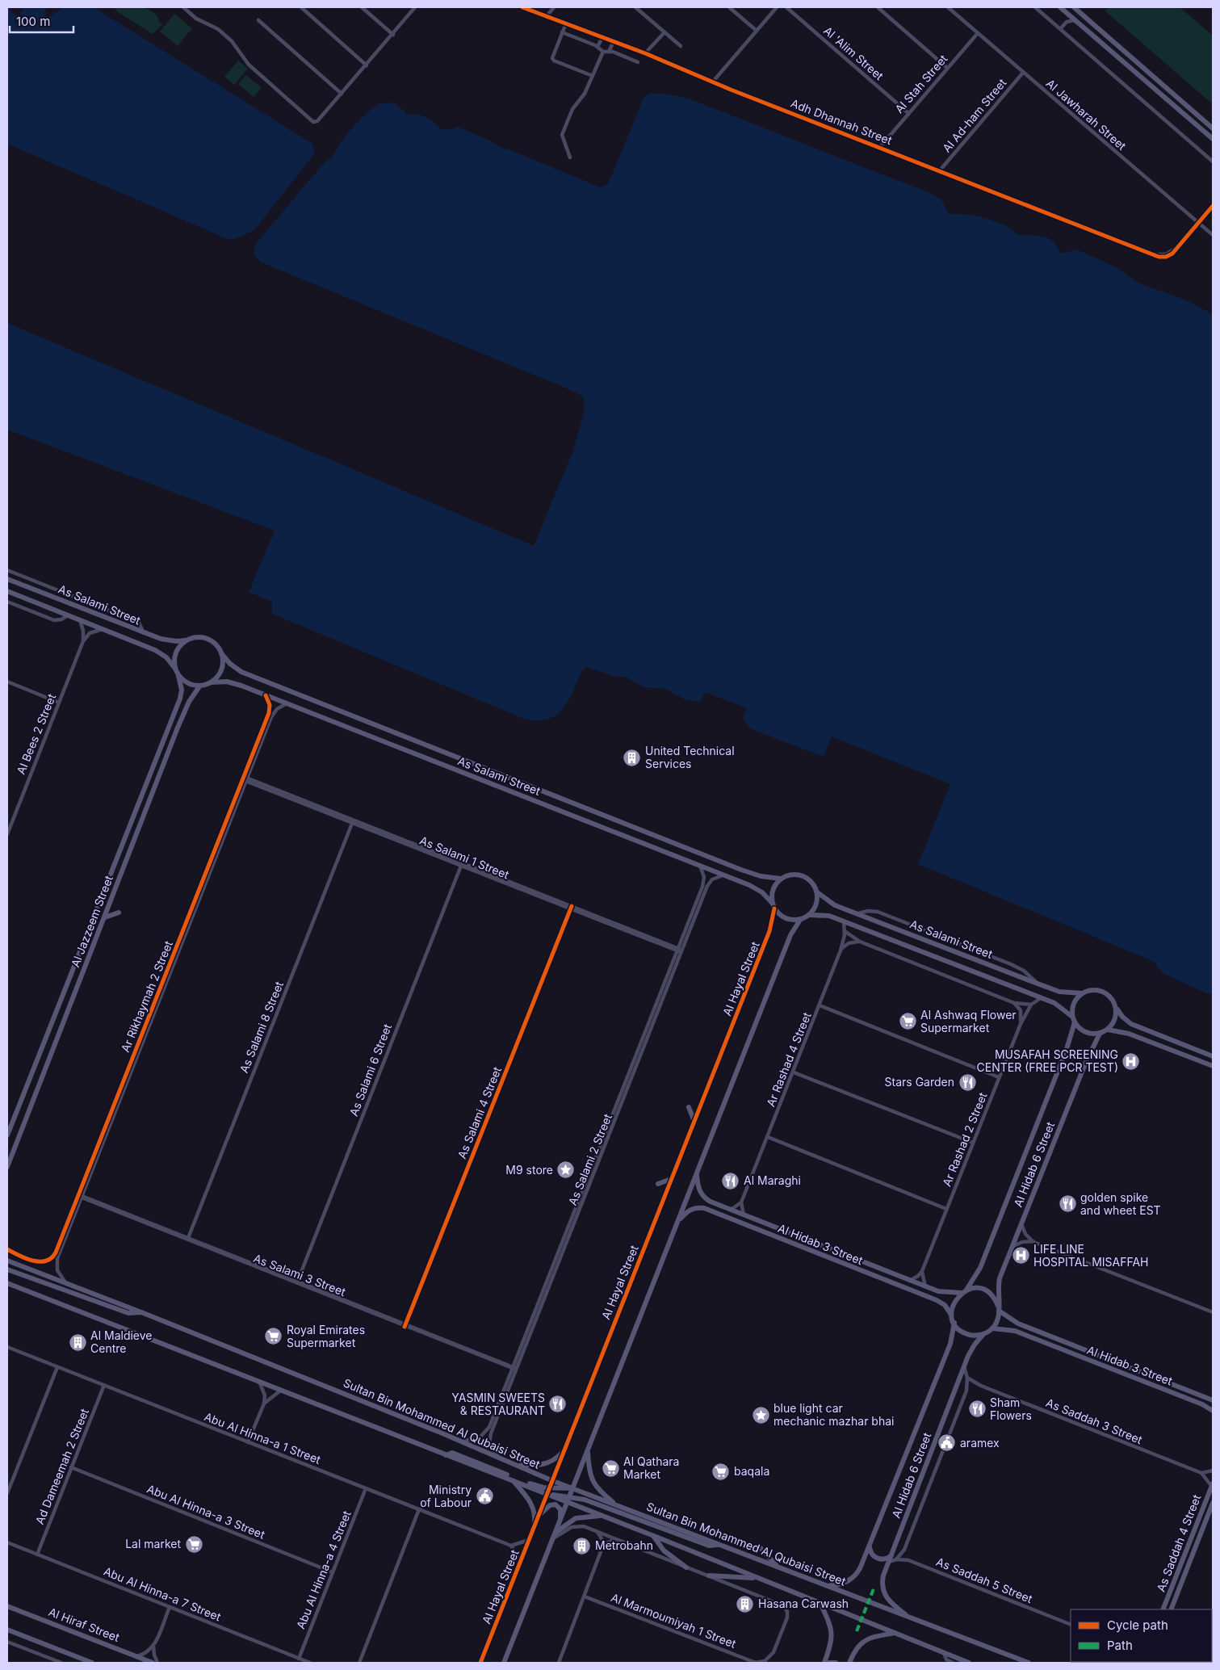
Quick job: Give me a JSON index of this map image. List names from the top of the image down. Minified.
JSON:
{"streets":{"street":["Al 'Alim Street","Al Stah Street","Al Jawharah Street","Al Ad-ham Street","Adh Dhannah Street","As Salami Street","Al Bees 2 Street","As Salami 1 Street","Al Jazzeem Street","Al Hayal Street","Ar Rikhaymah 2 Street","As Salami 8 Street","Ar Rashad 4 Street","As Salami 6 Street","As Salami 4 Street","Ar Rashad 2 Street","As Salami 2 Street","Al Hidab 6 Street","Al Hidab 3 Street","As Salami 3 Street","As Saddah 3 Street","Sultan Bin Mohammed Al Qubaisi Street","Abu Al Hinna-a 1 Street","Ad Dameemah 2 Street","Abu Al Hinna-a 3 Street","As Saddah 4 Street","Abu Al Hinna-a 4 Street","As Saddah 5 Street","Abu Al Hinna-a 7 Street","Al Marmoumiyah 1 Street","Al Hiraf Street"]},"crossings":[["Al 'Alim Street","Al Stah Street"],["Al Stah Street","Al Jawharah Street"],["Al Stah Street","Adh Dhannah Street"],["Al Jawharah Street","Al Ad-ham Street"],["Al Jawharah Street","Adh Dhannah Street"],["Al Ad-ham Street","Adh Dhannah Street"],["As Salami Street","Al Bees 2 Street"],["As Salami Street","Al Jazzeem Street"],["As Salami Street","Al Hayal Street"],["As Salami Street","Ar Rikhaymah 2 Street"],["As Salami Street","Ar Rashad 4 Street"],["As Salami Street","Ar Rashad 2 Street"],["As Salami Street","As Salami 2 Street"],["As Salami Street","Al Hidab 6 Street"],["As Salami 1 Street","Ar Rikhaymah 2 Street"],["As Salami 1 Street","As Salami 8 Street"],["As Salami 1 Street","As Salami 6 Street"],["As Salami 1 Street","As Salami 4 Street"],["As Salami 1 Street","As Salami 2 Street"],["Al Hayal Street","Sultan Bin Mohammed Al Qubaisi Street"],["Ar Rikhaymah 2 Street","As Salami 3 Street"],["Ar Rikhaymah 2 Street","Sultan Bin Mohammed Al Qubaisi Street"],["As Salami 8 Street","As Salami 3 Street"],["As Salami 6 Street","As Salami 3 Street"],["As Salami 4 Street","As Salami 3 Street"],["As Salami 2 Street","As Salami 3 Street"],["As Salami 2 Street","Sultan Bin Mohammed Al Qubaisi Street"],["Al Hidab 6 Street","Al Hidab 3 Street"],["Al Hidab 6 Street","Sultan Bin Mohammed Al Qubaisi Street"],["Al Hidab 6 Street","As Saddah 5 Street"],["Abu Al Hinna-a 1 Street","Ad Dameemah 2 Street"],["Abu Al Hinna-a 1 Street","Abu Al Hinna-a 4 Street"],["Ad Dameemah 2 Street","Abu Al Hinna-a 3 Street"],["Ad Dameemah 2 Street","Abu Al Hinna-a 7 Street"],["Abu Al Hinna-a 3 Street","Abu Al Hinna-a 4 Street"],["Abu Al Hinna-a 4 Street","Abu Al Hinna-a 7 Street"]],"places":{"building":["United Technical Services","Al Maldieve Centre","Metrobahn","Hasana Carwash"],"supermarket":["Al Ashwaq Flower Supermarket","Royal Emirates Supermarket","Al Qathara Market","baqala","Lal market"],"hospital":["MUSAFAH SCREENING CENTER (FREE PCR TEST)","LIFE LINE HOSPITAL MISAFFAH"],"restaurant":["Stars Garden","Al Maraghi","golden spike and wheet EST","YASMIN SWEETS & RESTAURANT","Sham Flowers"],"place":["M9 store","blue light car mechanic mazhar bhai"],"public building":["aramex","Ministry of Labour"]},"legend":["Cycle path","Path"],"scale_bar":"100 m"}
